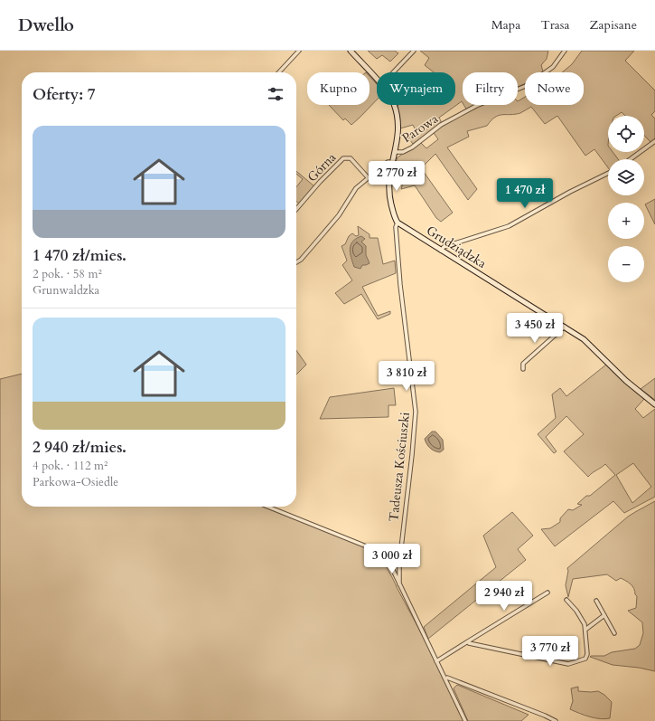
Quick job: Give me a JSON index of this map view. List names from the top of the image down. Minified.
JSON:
{"streets":{"street":["Parowa","Górna","Grudziądzka","Tadeusza Kościuszki"]},"crossings":[["Grudziądzka","Tadeusza Kościuszki"]],"page":{"header":"Dwello","nav":["Mapa","Trasa","Zapisane"],"chip":["Kupno","Wynajem","Filtry","Nowe"],"heading":"Oferty: 7","map_buttons":["+","−"],"list":[{"name":"1 470 zł/mies.","note":"2 pok. · 58 m² · Grunwaldzka"},{"name":"2 940 zł/mies.","note":"4 pok. · 112 m² · Parkowa-Osiedle"}],"price":["2 770 zł","1 470 zł","3 450 zł","3 810 zł","3 000 zł","2 940 zł","3 770 zł"]}}
